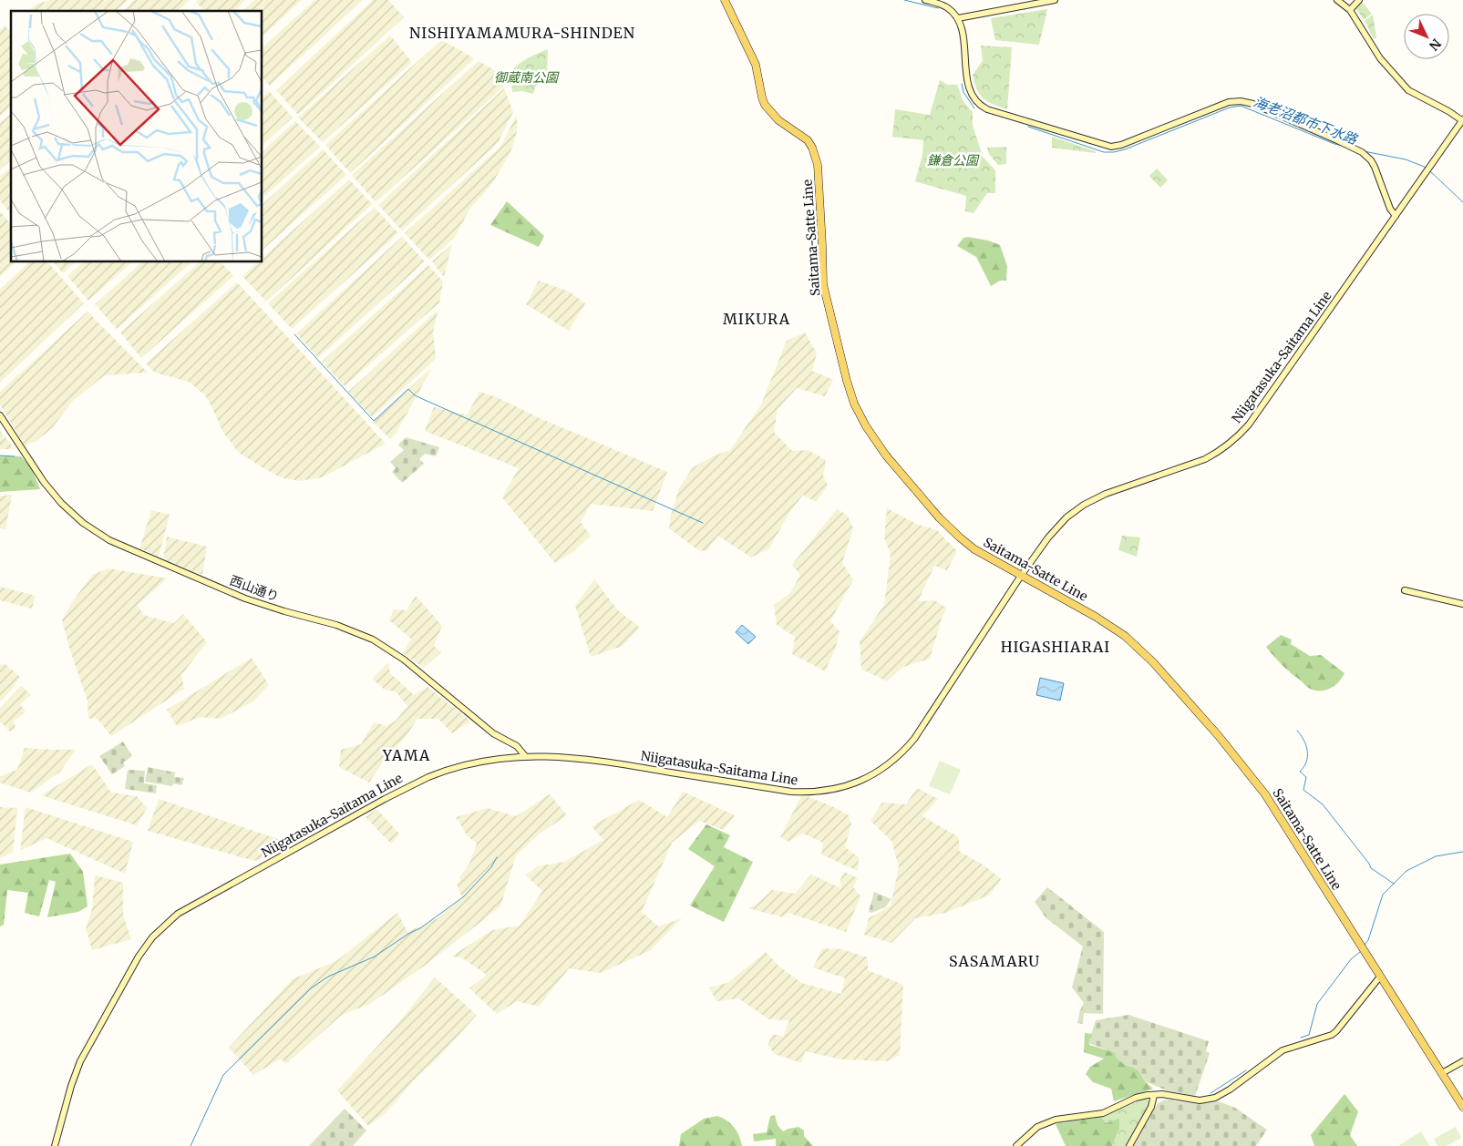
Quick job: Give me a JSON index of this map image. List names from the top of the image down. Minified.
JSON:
{"streets":{"main road":["Saitama-Satte Line"],"street":["Niigatasuka-Saitama Line","西山通り"]},"crossings":[["Saitama-Satte Line","Niigatasuka-Saitama Line"],["Niigatasuka-Saitama Line","西山通り"]],"districts":["NISHIYAMAMURA-SHINDEN","MIKURA","HIGASHIARAI","YAMA","SASAMARU"],"water":["海老沼都市下水路"],"parks":["御蔵南公園","鎌倉公園"],"north":"bottom right"}
